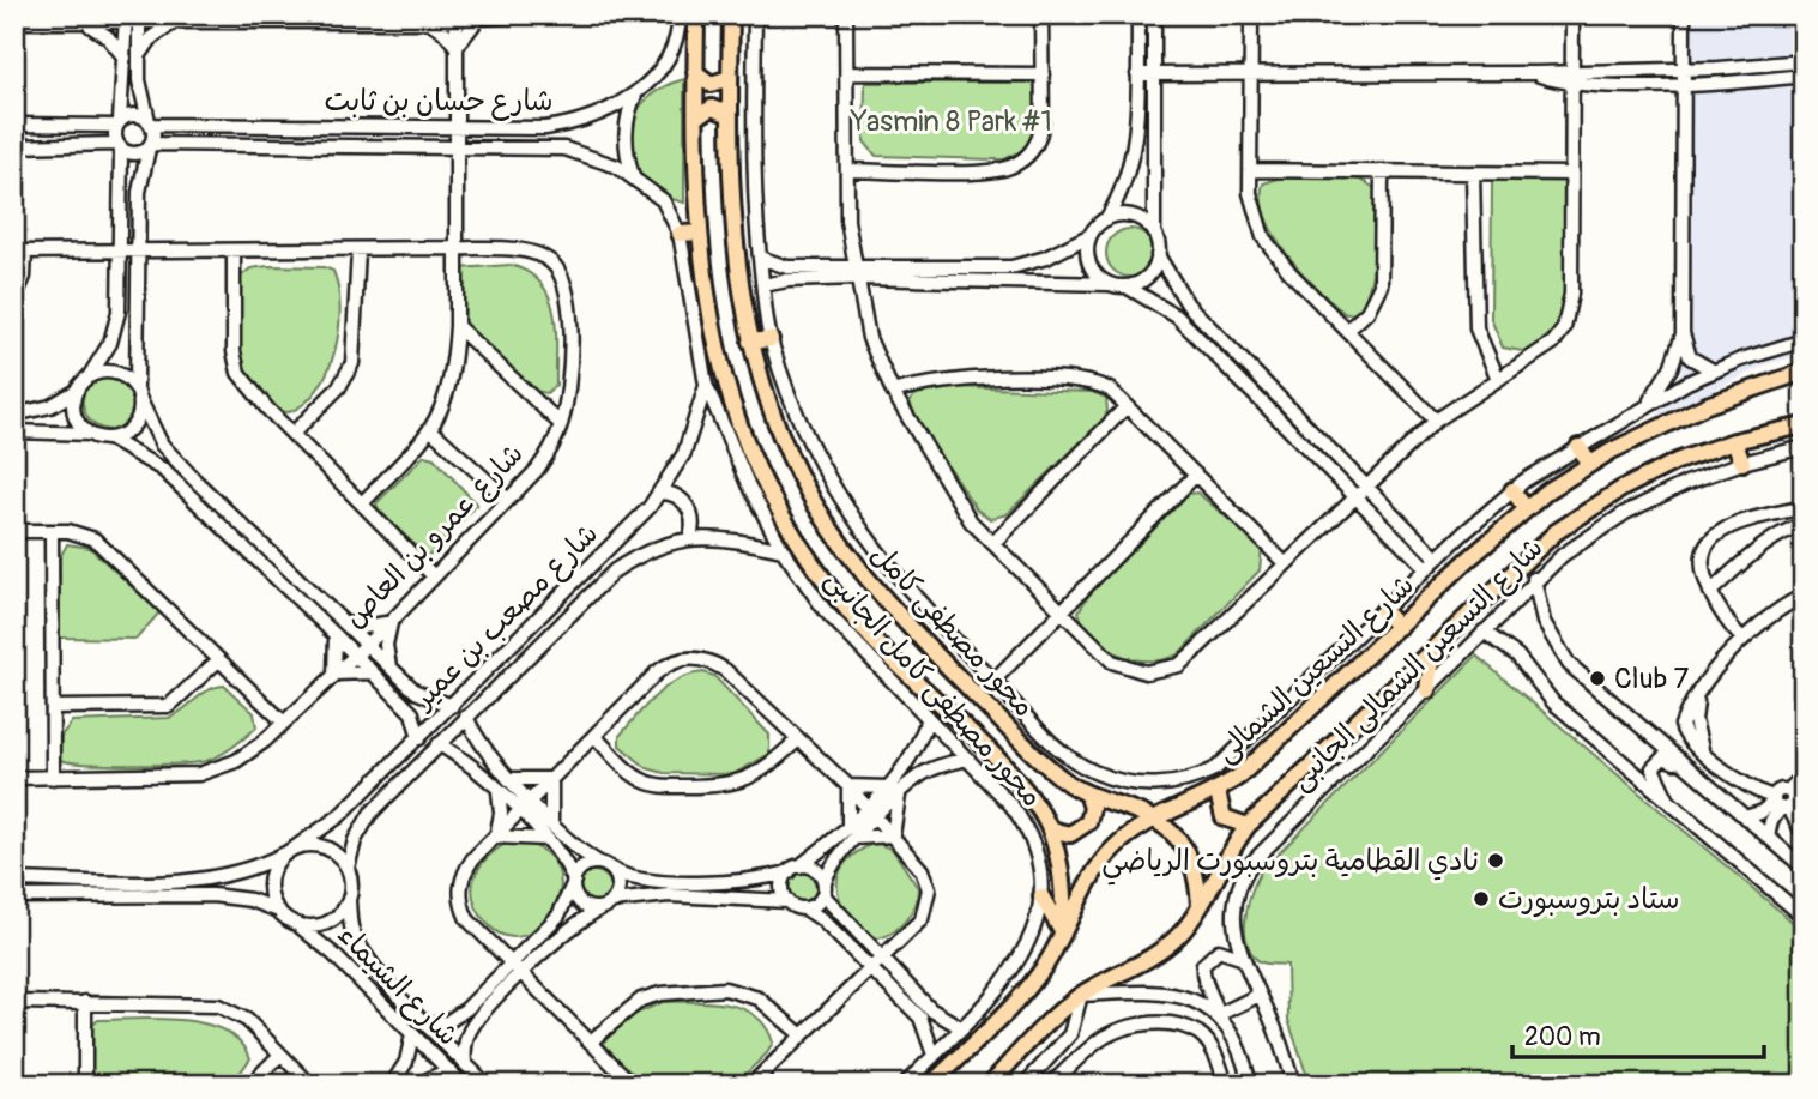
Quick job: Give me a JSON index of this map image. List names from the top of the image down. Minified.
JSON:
{"streets":{"main road":["محور مصطفى كامل","شارع التسعين الشمالى"],"street":["شارع حسان بن ثابت","شارع عمرو بن العاص","شارع مصعب بن عمير","شارع التسعين الشمالى الجانبى","محور مصطفى كامل الجانبى","شارع الشيماء"]},"crossings":[["شارع حسان بن ثابت","محور مصطفى كامل الجانبى"],["شارع مصعب بن عمير","محور مصطفى كامل الجانبى"],["شارع مصعب بن عمير","شارع الشيماء"],["محور مصطفى كامل","شارع التسعين الشمالى"],["شارع التسعين الشمالى الجانبى","محور مصطفى كامل الجانبى"]],"parks":["Yasmin 8 Park #1"],"places":["Club 7","نادي القطامية بتروسبورت الرياضي","ستاد بتروسبورت"],"scale_bar":"200 m"}
